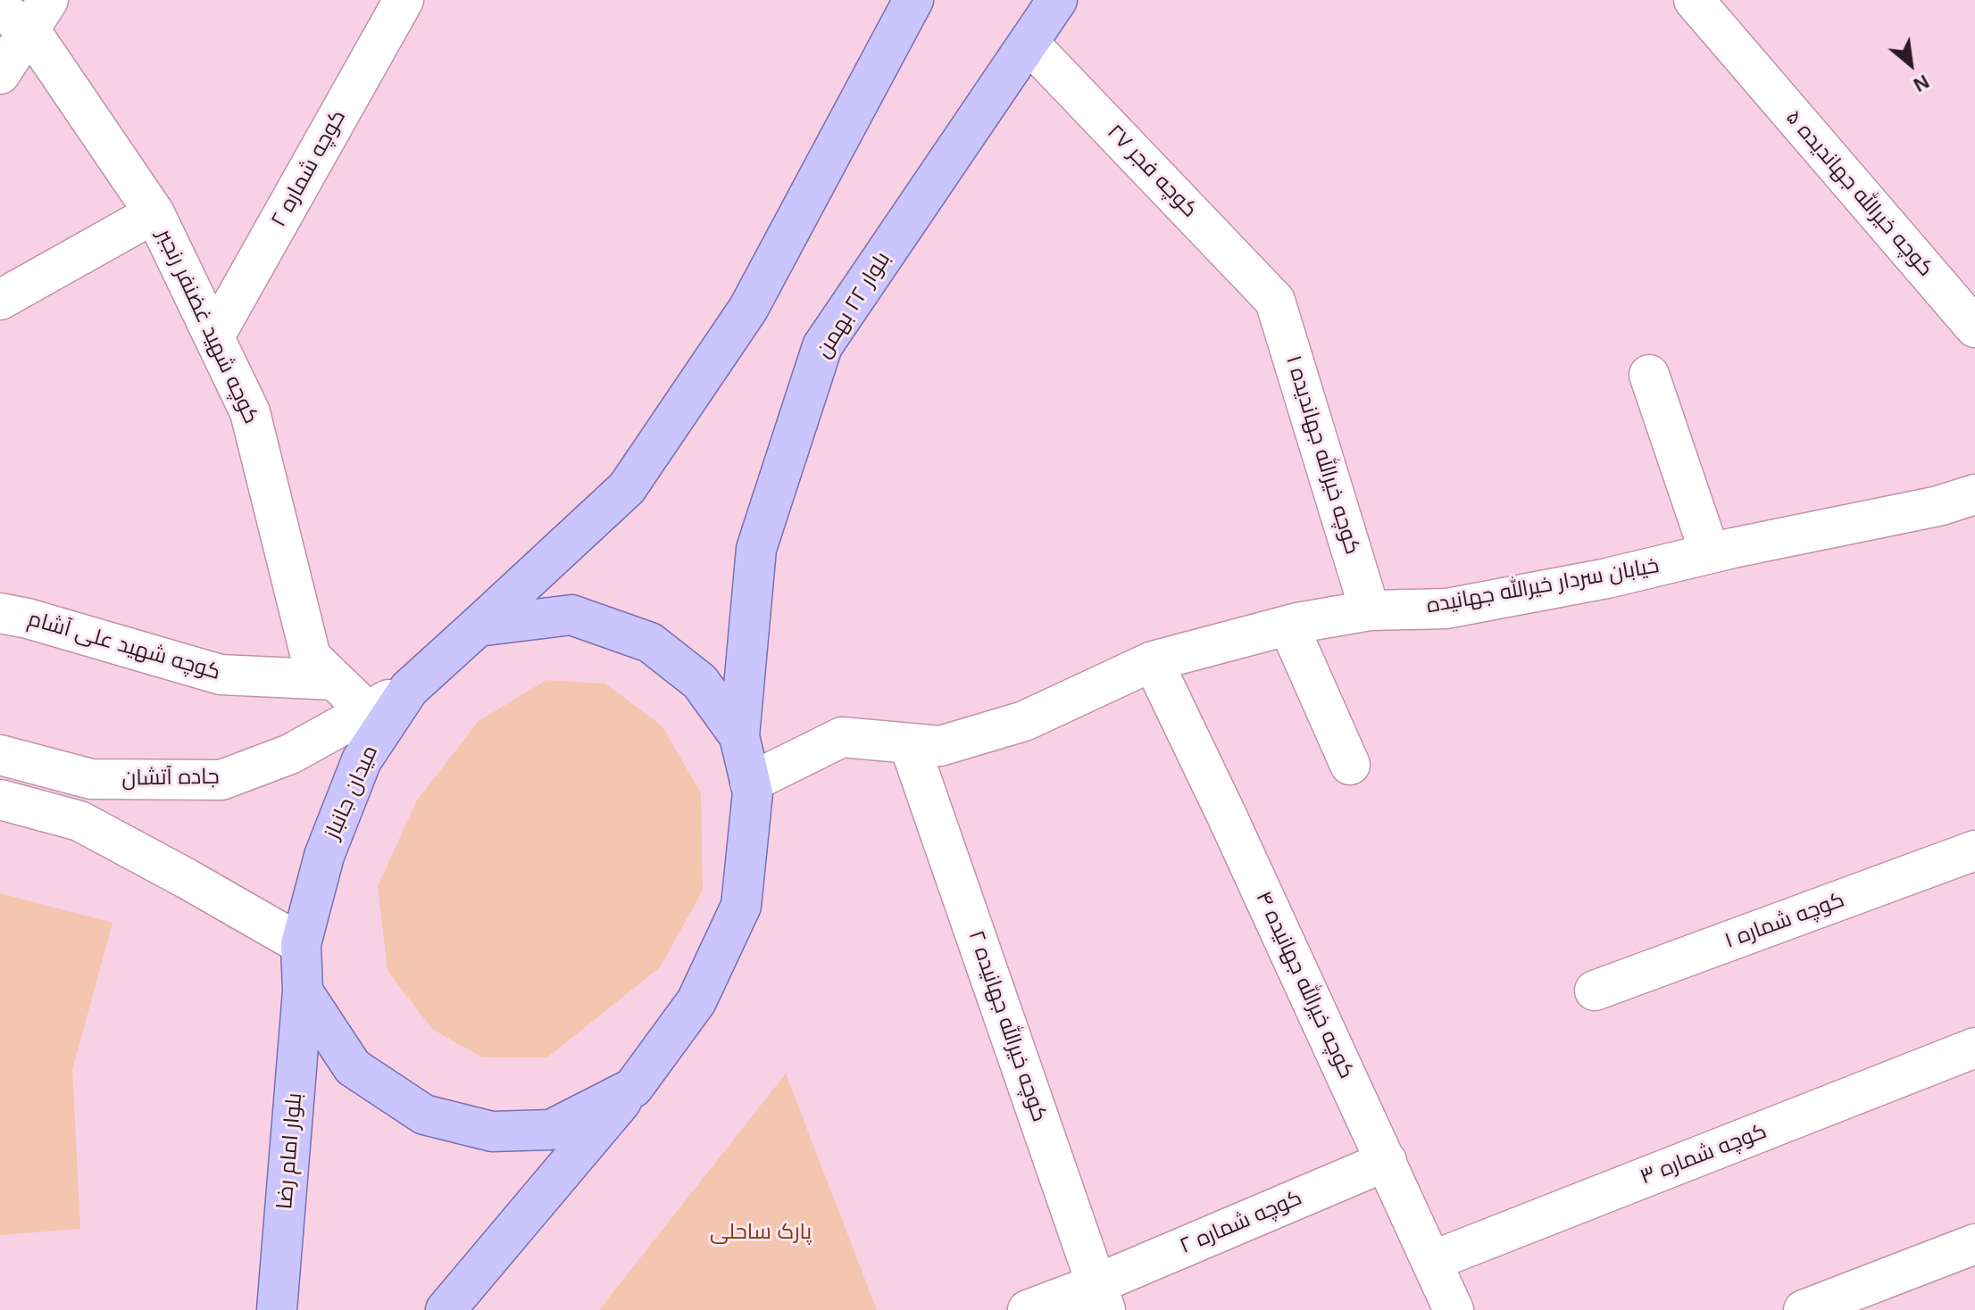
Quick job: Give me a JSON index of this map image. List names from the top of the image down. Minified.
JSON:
{"streets":{"main road":["بلوار ۲۲ بهمن","میدان جانباز","بلوار امام رضا"],"street":["کوچه شماره ۲","کوچه فجر ۲۷","کوچه خیرالله جهاندیده ۵","کوچه شهید غضنفر رنجبر","کوچه خیرالله جهاندیده ۱","خیابان سردار خیرالله جهانیده","کوچه شهید علی آشام","جاده آتشان","کوچه شماره ۱","کوچه خیرالله جهانیده ۴","کوچه خیرالله جهانیده ۲","کوچه شماره ۳"]},"crossings":[["کوچه شماره ۲","کوچه شهید غضنفر رنجبر"],["کوچه شماره ۲","کوچه خیرالله جهانیده ۴"],["کوچه شماره ۲","کوچه خیرالله جهانیده ۲"],["کوچه فجر ۲۷","بلوار ۲۲ بهمن"],["کوچه فجر ۲۷","کوچه خیرالله جهاندیده ۱"],["کوچه شهید غضنفر رنجبر","کوچه شهید علی آشام"],["کوچه شهید غضنفر رنجبر","جاده آتشان"],["کوچه خیرالله جهاندیده ۱","خیابان سردار خیرالله جهانیده"],["خیابان سردار خیرالله جهانیده","کوچه خیرالله جهانیده ۴"],["خیابان سردار خیرالله جهانیده","کوچه خیرالله جهانیده ۲"],["جاده آتشان","میدان جانباز"],["میدان جانباز","بلوار امام رضا"],["کوچه خیرالله جهانیده ۴","کوچه شماره ۳"]],"parks":["پارک ساحلی"],"north":"bottom right"}
